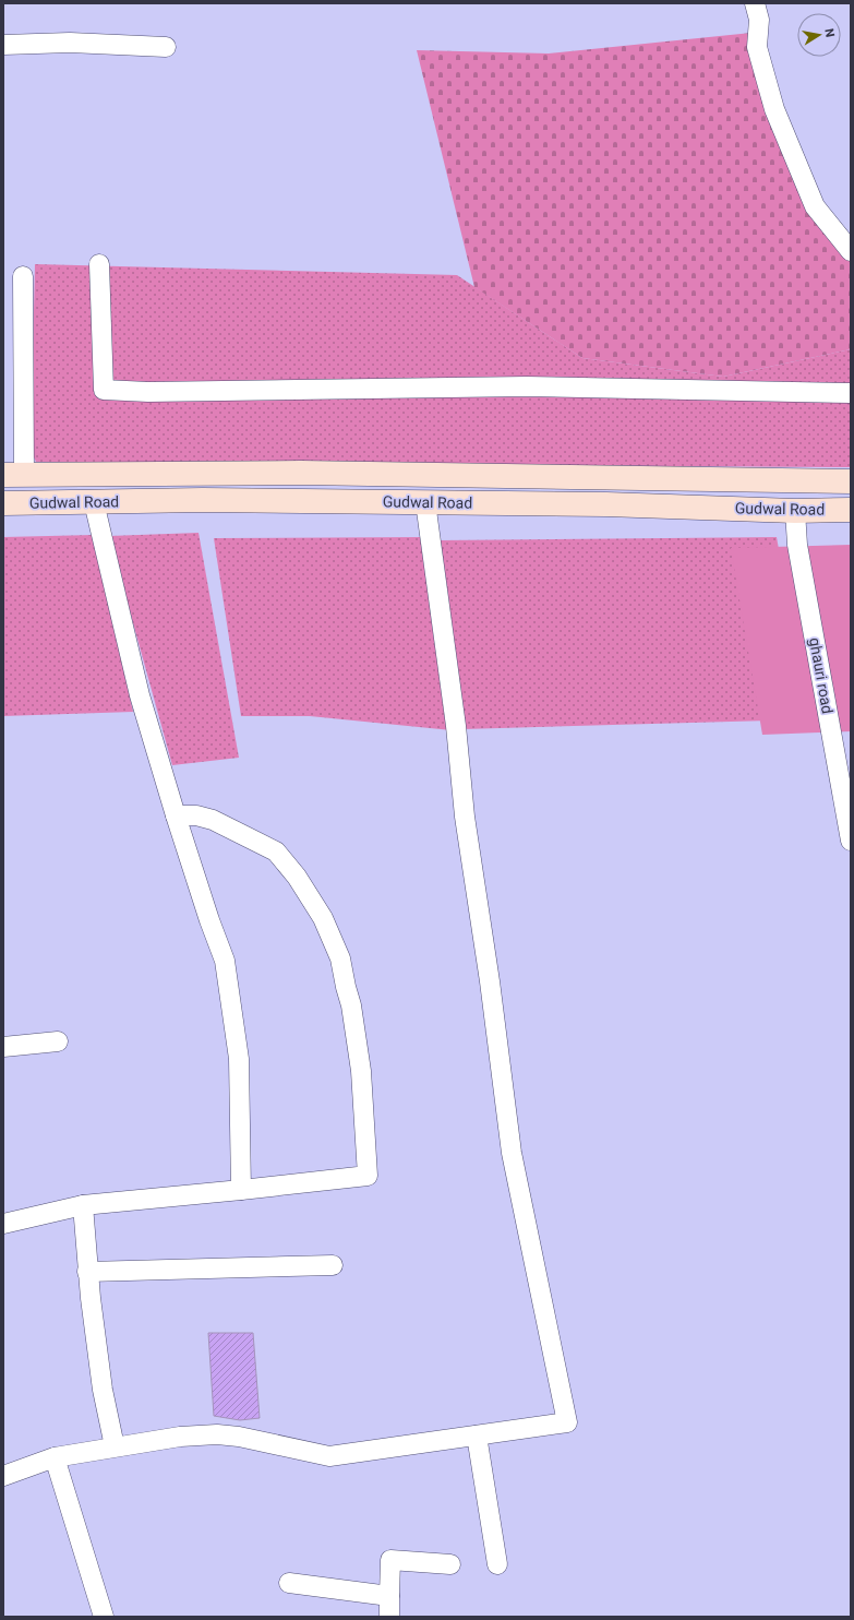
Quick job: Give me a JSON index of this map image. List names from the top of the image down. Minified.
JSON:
{"streets":{"main road":["Gudwal Road"],"street":["ghauri road"]},"crossings":[["Gudwal Road","ghauri road"]],"north":"right"}
